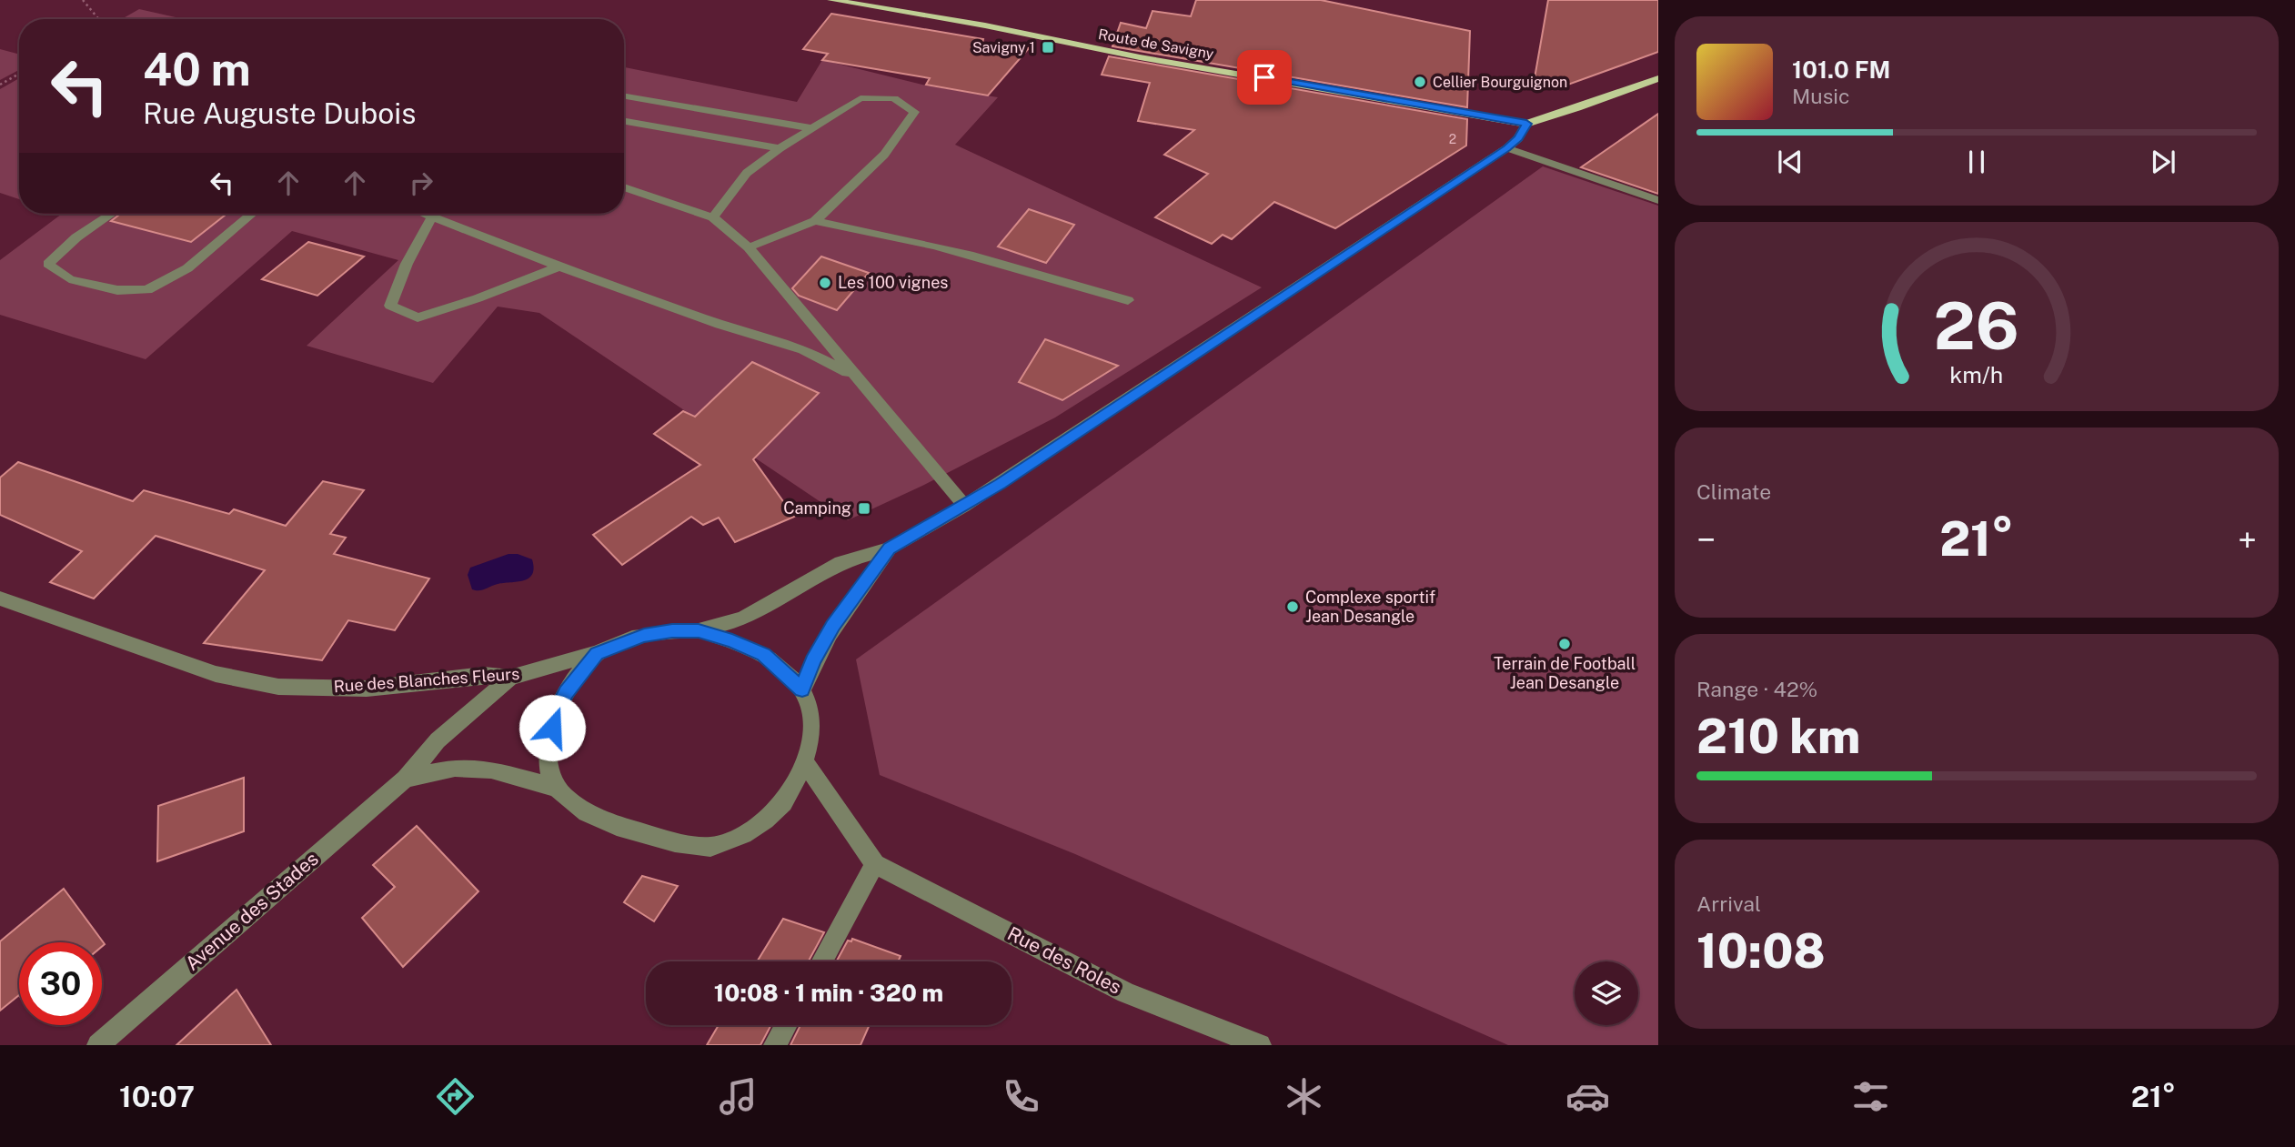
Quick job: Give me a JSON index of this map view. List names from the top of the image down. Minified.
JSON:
{"streets":{"main road":["Route de Savigny"],"street":["Rue des Blanches Fleurs","Avenue des Stades","Rue des Roles"]},"crossings":[["Rue des Blanches Fleurs","Avenue des Stades"]],"places":{"transit":["Savigny 1","Camping"],"other":["Cellier Bourguignon","Les 100 vignes","Complexe sportif Jean Desangle","Terrain de Football Jean Desangle"]},"house_numbers":["2"],"page":{"turn":["40 m","Rue Auguste Dubois"],"song":["101.0 FM","Music"],"tile":["Climate",["Range · 42%","210 km"],["Arrival","10:08"]],"heat":["−","21°","+"],"limit":"30","trip":"10:08 · 1 min · 320 m","tabs":["10:07","21°"],"gauge":["26","km/h"]}}
